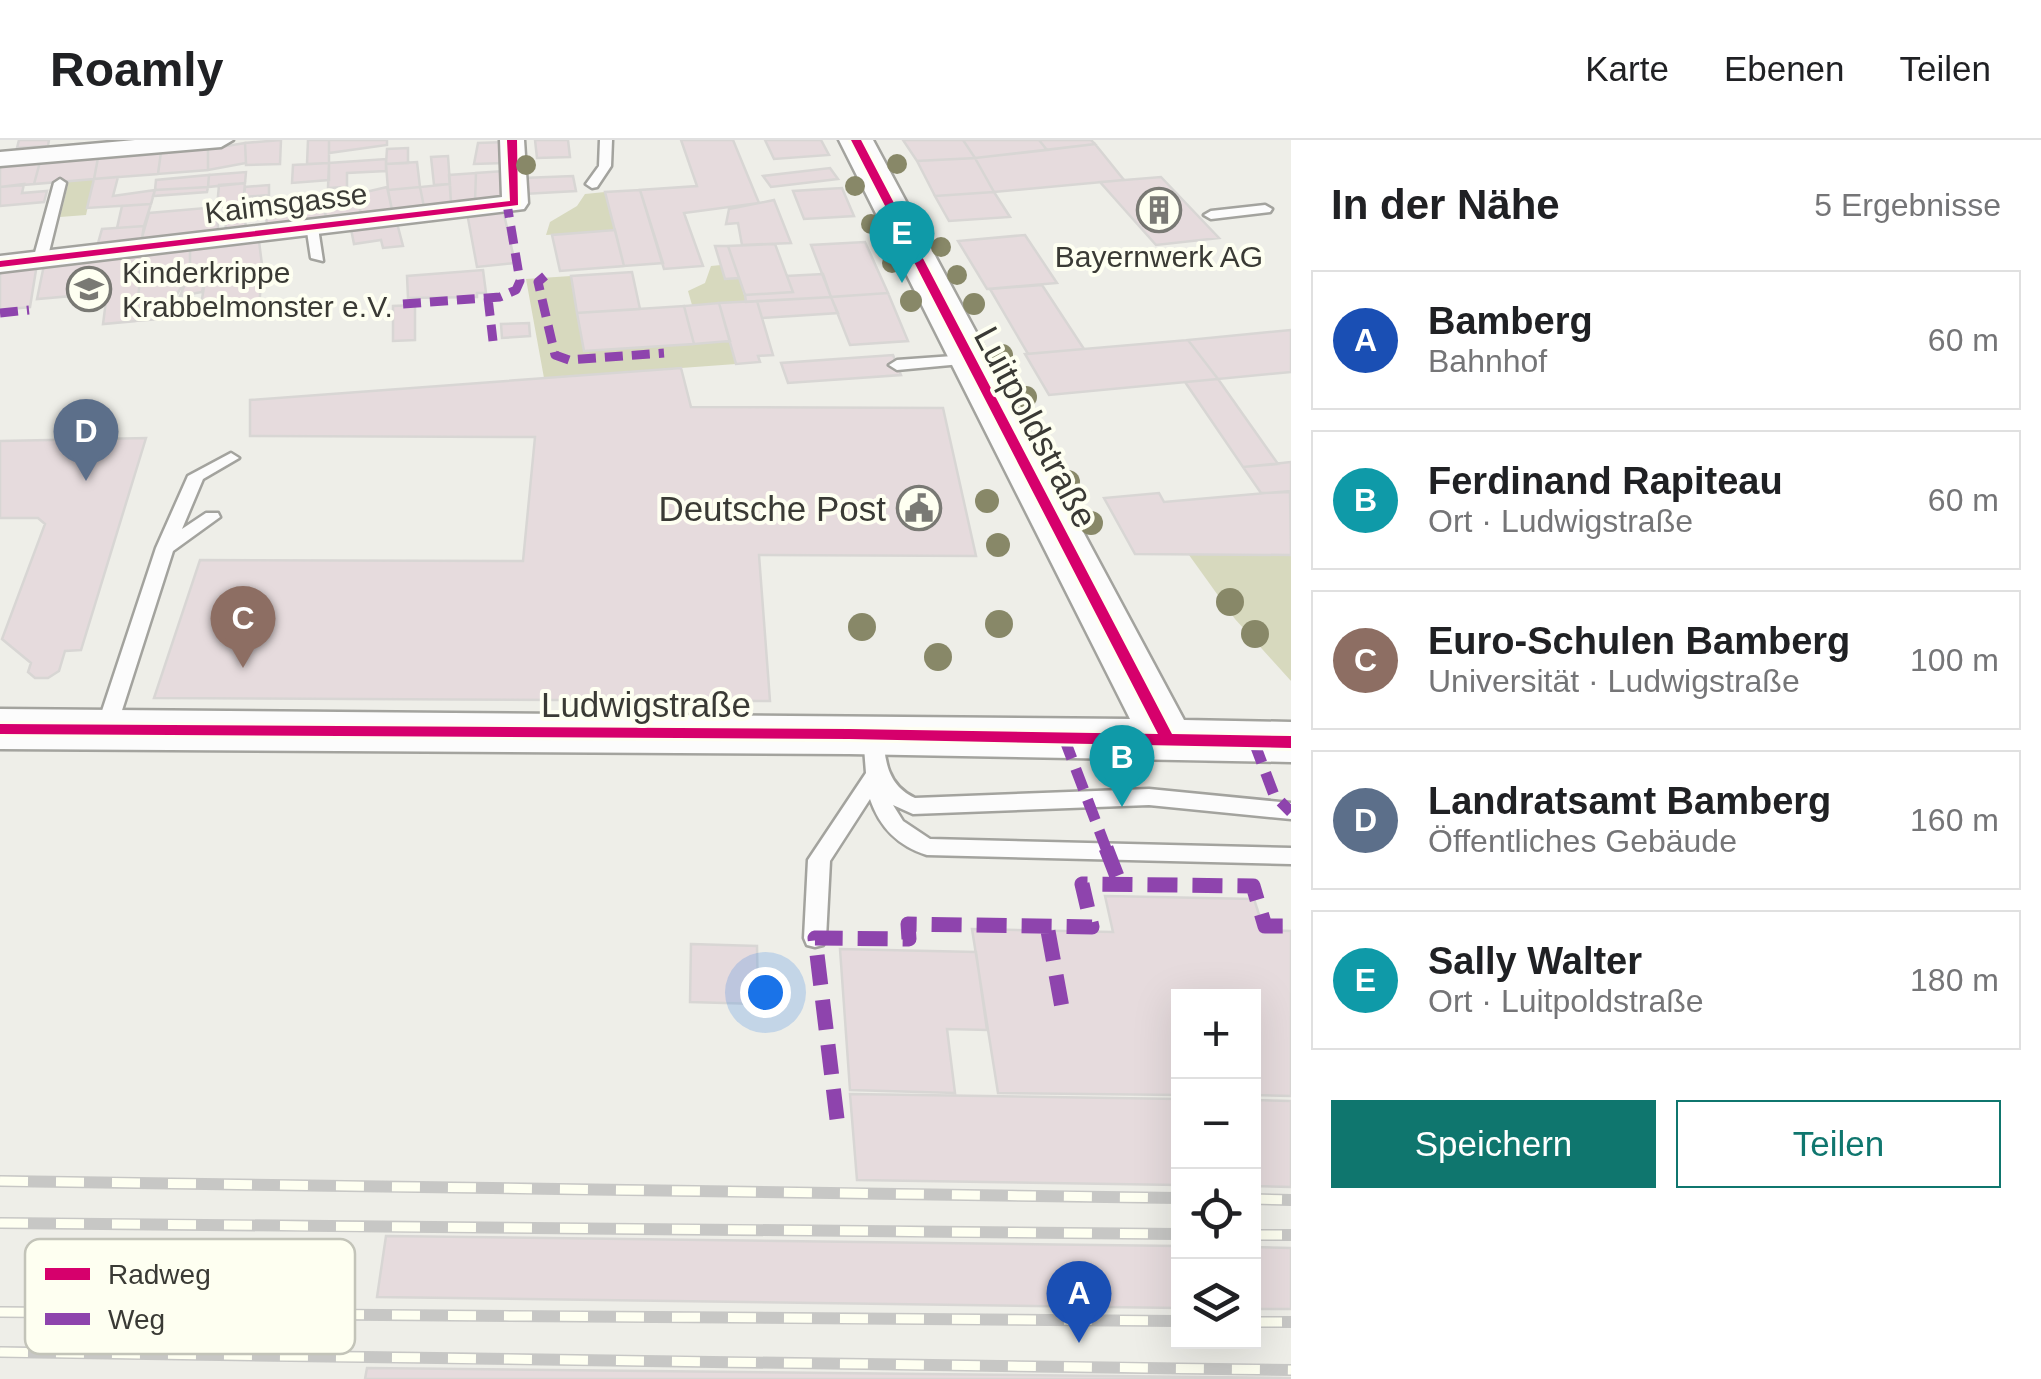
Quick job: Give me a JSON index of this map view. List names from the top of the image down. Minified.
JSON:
{"streets":{"street":["Kaimsgasse","Luitpoldstraße","Ludwigstraße"]},"crossings":[["Luitpoldstraße","Ludwigstraße"]],"places":{"building":["Bayernwerk AG"],"school or university":["Kinderkrippe Krabbelmonster e.V."],"public building":["Deutsche Post"]},"legend":["Radweg","Weg"],"page":{"header":"Roamly","nav":["Karte","Ebenen","Teilen"],"heading":["In der Nähe","5 Ergebnisse"],"pins":["E","D","C","B","A"],"list":[{"mark":"A","name":"Bamberg","note":"Bahnhof","value":"60 m"},{"mark":"B","name":"Ferdinand Rapiteau","note":"Ort · Ludwigstraße","value":"60 m"},{"mark":"C","name":"Euro-Schulen Bamberg","note":"Universität · Ludwigstraße","value":"100 m"},{"mark":"D","name":"Landratsamt Bamberg","note":"Öffentliches Gebäude","value":"160 m"},{"mark":"E","name":"Sally Walter","note":"Ort · Luitpoldstraße","value":"180 m"}],"map_buttons":["+","−"],"buttons":["Speichern","Teilen"]}}
